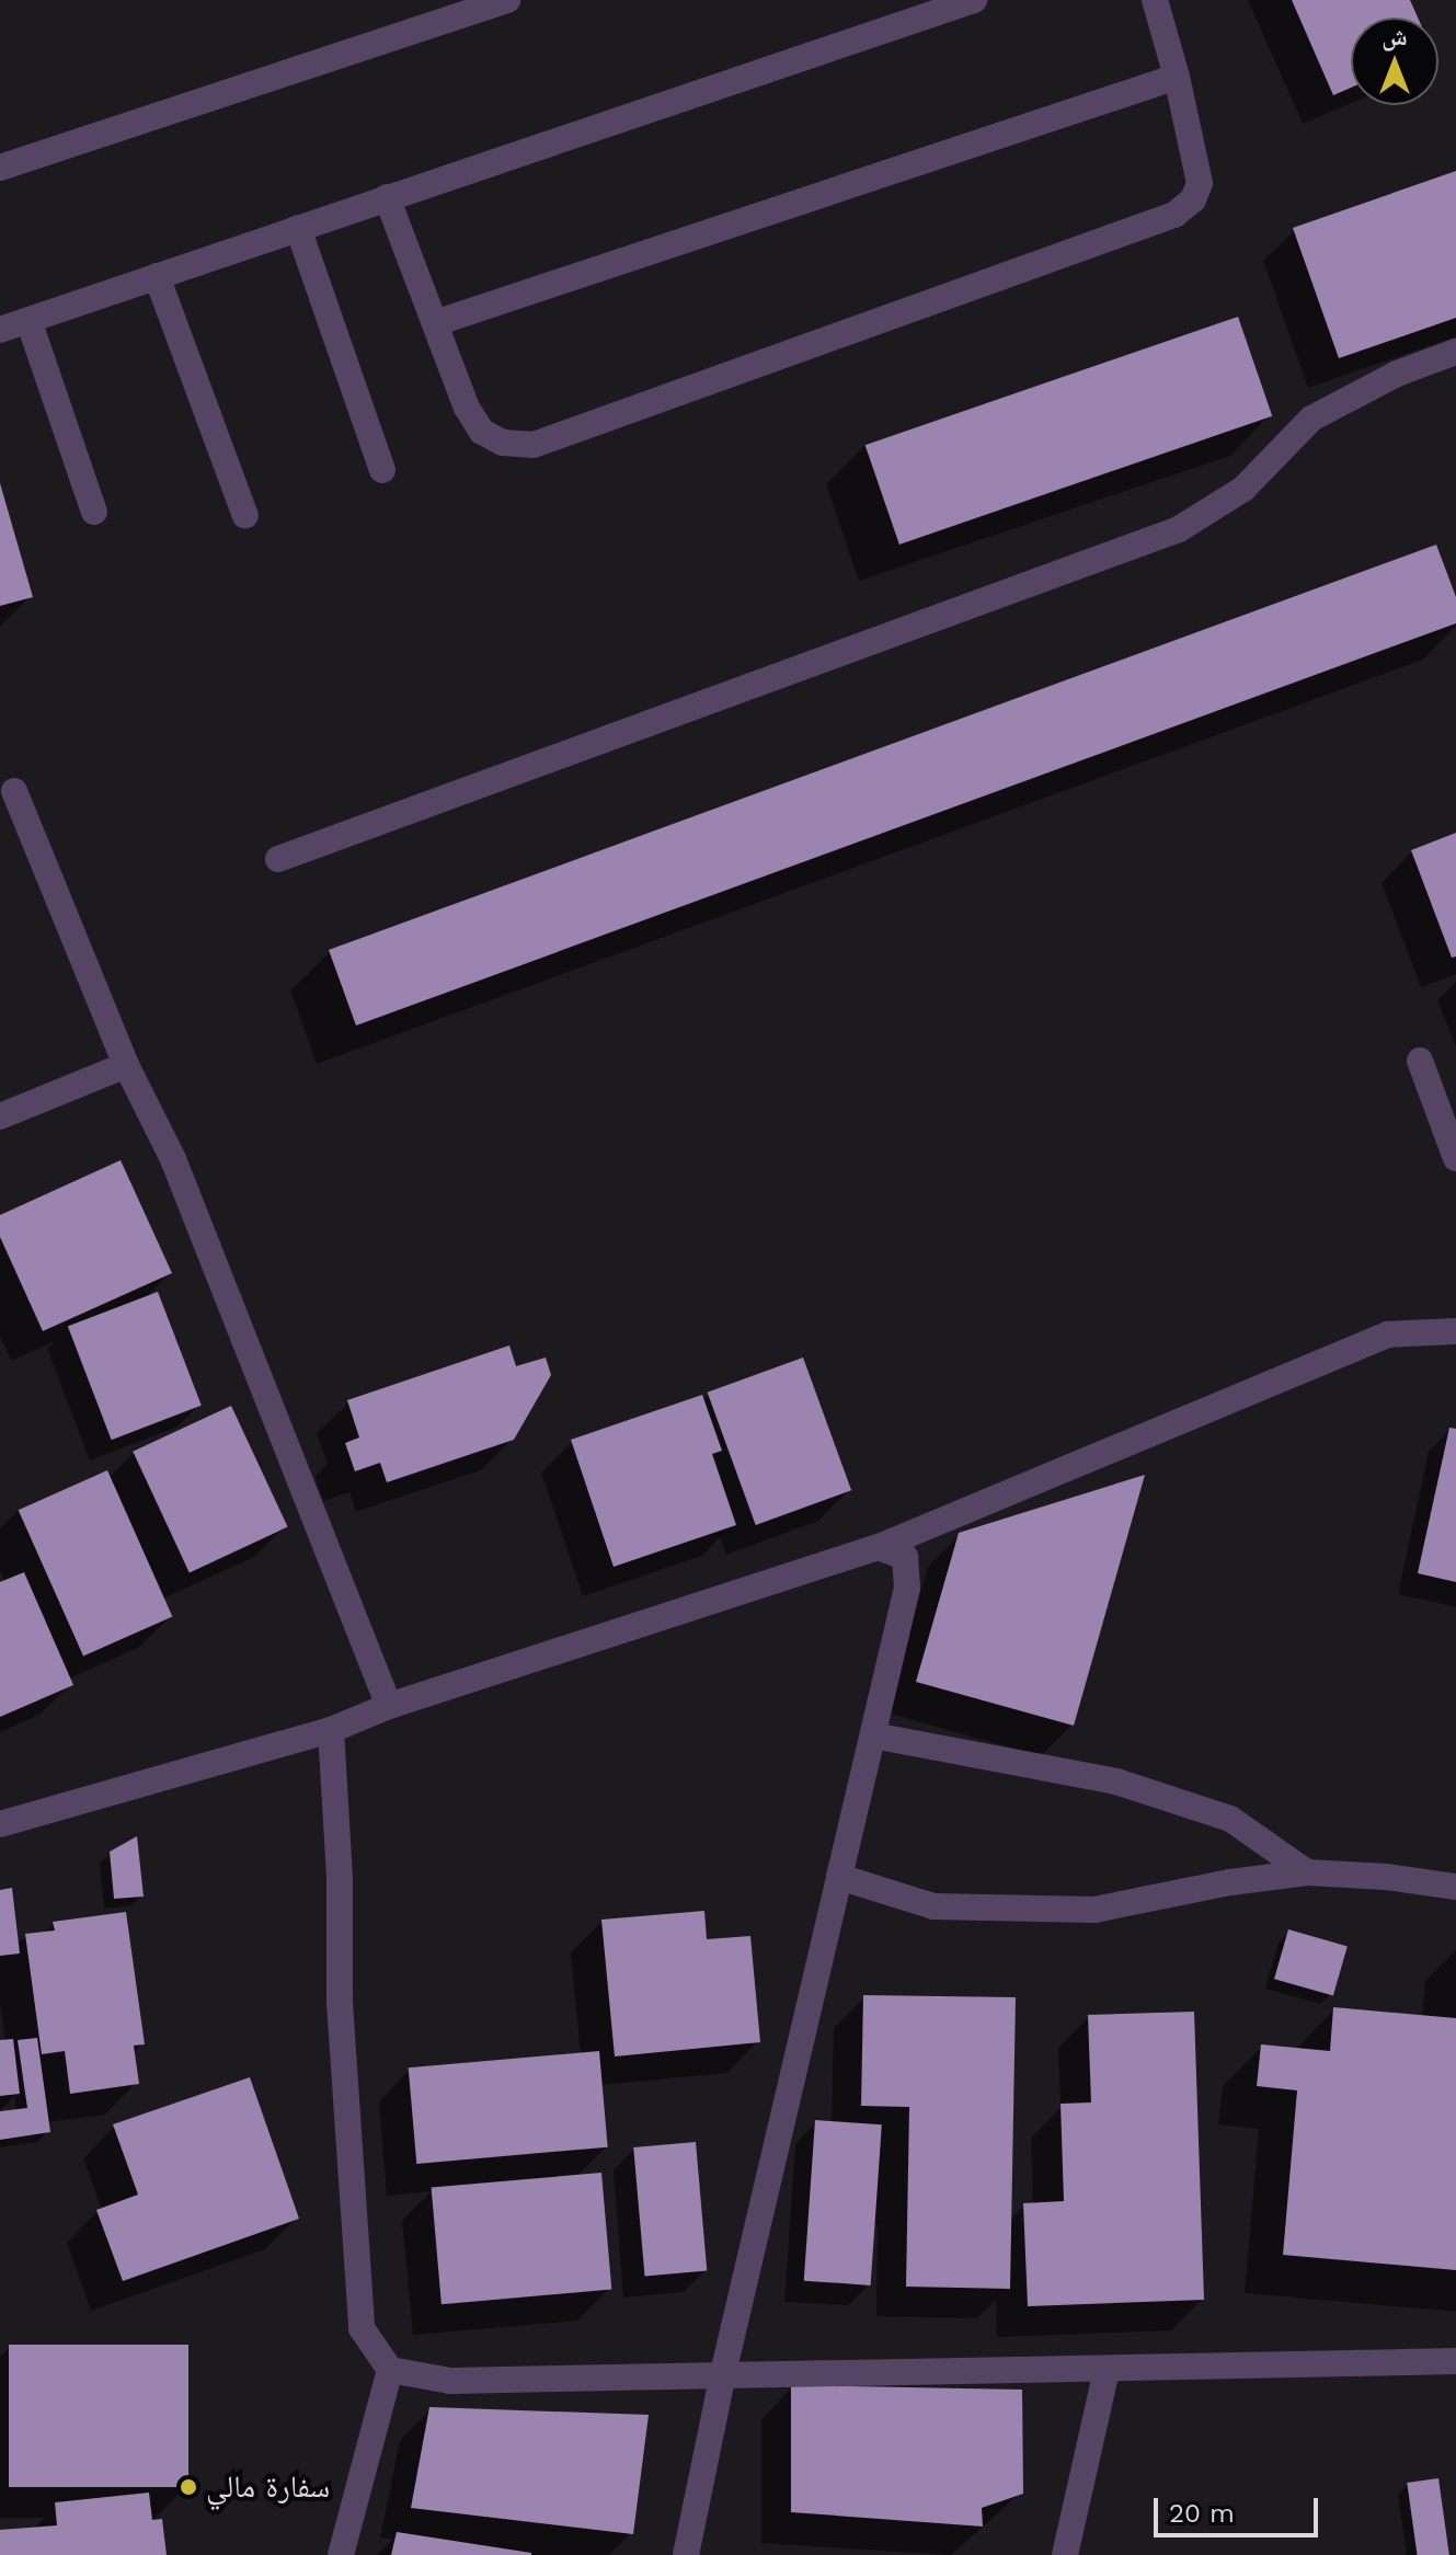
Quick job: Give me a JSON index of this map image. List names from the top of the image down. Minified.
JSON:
{"places":["سفارة مالي"],"scale_bar":"20 m","north":"top"}
